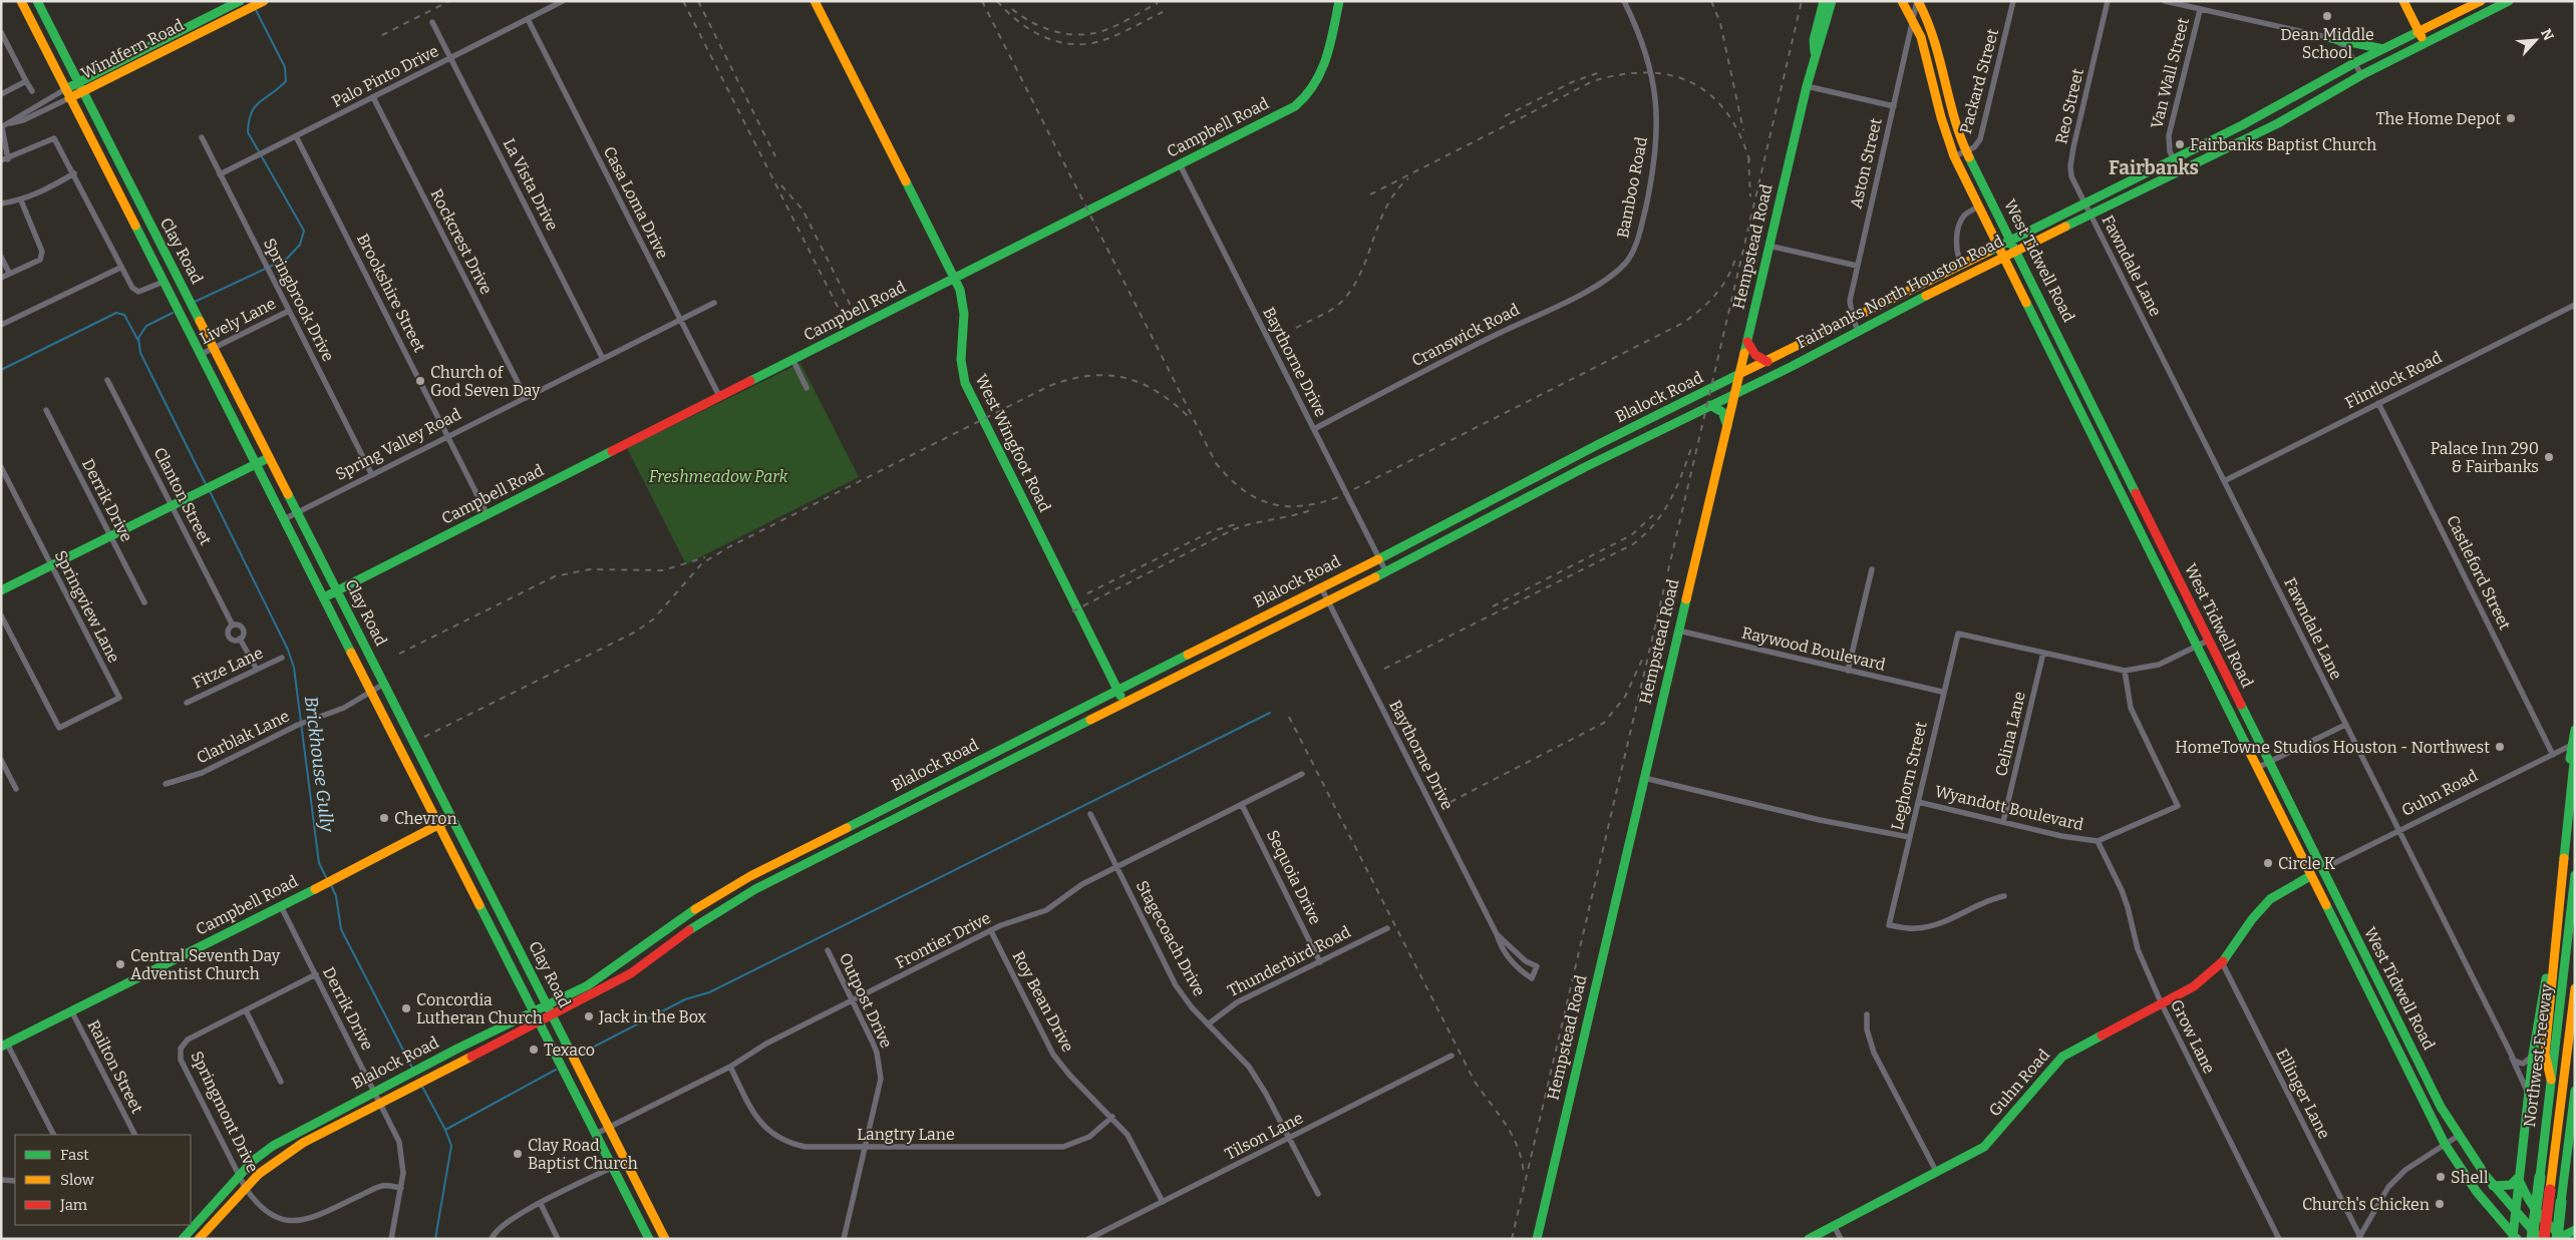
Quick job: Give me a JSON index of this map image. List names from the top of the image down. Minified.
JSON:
{"streets":{"main road":["Windfern Road","Campbell Road","Hempstead Road","Clay Road","West Tidwell Road","Fairbanks North Houston Road","Blalock Road","West Wingfoot Road","Guhn Road","Northwest Freeway"],"street":["Van Wall Street","Palo Pinto Drive","Packard Street","Reo Street","Aston Street","La Vista Drive","Bamboo Road","Casa Loma Drive","Rockcrest Drive","Fawndale Lane","Brookshire Street","Springbrook Drive","Lively Lane","Cranswick Road","Baythorne Drive","Flintlock Road","Spring Valley Road","Clanton Street","Derrik Drive","Castleford Street","Springview Lane","Raywood Boulevard","Fitze Lane","Celina Lane","Clarblak Lane","Leghorn Street","Wyandott Boulevard","Sequoia Drive","Stagecoach Drive","Frontier Drive","Thunderbird Road","Outpost Drive","Roy Bean Drive","Grow Lane","Railton Street","Ellinger Lane","Springmont Drive","Langtry Lane","Tilson Lane"]},"crossings":[["Windfern Road","Clay Road"],["Van Wall Street","Fairbanks North Houston Road"],["Palo Pinto Drive","La Vista Drive"],["Palo Pinto Drive","Casa Loma Drive"],["Palo Pinto Drive","Rockcrest Drive"],["Palo Pinto Drive","Brookshire Street"],["Palo Pinto Drive","Springbrook Drive"],["Packard Street","West Tidwell Road"],["Reo Street","Fawndale Lane"],["Reo Street","Fairbanks North Houston Road"],["Campbell Road","Casa Loma Drive"],["Campbell Road","Clay Road"],["Campbell Road","Brookshire Street"],["Campbell Road","Baythorne Drive"],["Campbell Road","West Wingfoot Road"],["Campbell Road","Derrik Drive"],["Campbell Road","Railton Street"],["Aston Street","West Tidwell Road"],["Aston Street","Fairbanks North Houston Road"],["La Vista Drive","Spring Valley Road"],["Bamboo Road","Cranswick Road"],["Casa Loma Drive","Spring Valley Road"],["Rockcrest Drive","Spring Valley Road"],["Hempstead Road","Fairbanks North Houston Road"],["Hempstead Road","Blalock Road"],["Hempstead Road","Raywood Boulevard"],["Clay Road","Lively Lane"],["Clay Road","Blalock Road"],["Clay Road","Spring Valley Road"],["Clay Road","Clarblak Lane"],["Clay Road","Frontier Drive"],["West Tidwell Road","Fairbanks North Houston Road"],["West Tidwell Road","Guhn Road"],["Fawndale Lane","Fairbanks North Houston Road"],["Fawndale Lane","Flintlock Road"],["Fawndale Lane","Guhn Road"],["Fairbanks North Houston Road","Blalock Road"],["Brookshire Street","Spring Valley Road"],["Springbrook Drive","Lively Lane"],["Springbrook Drive","Spring Valley Road"],["Cranswick Road","Baythorne Drive"],["Baythorne Drive","Blalock Road"],["Flintlock Road","Castleford Street"],["Blalock Road","West Wingfoot Road"],["Blalock Road","Derrik Drive"],["Blalock Road","Springmont Drive"],["Clanton Street","Fitze Lane"],["Derrik Drive","Springmont Drive"],["Castleford Street","Guhn Road"],["Raywood Boulevard","Leghorn Street"],["Celina Lane","Leghorn Street"],["Celina Lane","Wyandott Boulevard"],["Leghorn Street","Wyandott Boulevard"],["Guhn Road","Grow Lane"],["Guhn Road","Ellinger Lane"],["Wyandott Boulevard","Grow Lane"],["Sequoia Drive","Frontier Drive"],["Sequoia Drive","Thunderbird Road"],["Stagecoach Drive","Frontier Drive"],["Stagecoach Drive","Thunderbird Road"],["Stagecoach Drive","Tilson Lane"],["Frontier Drive","Outpost Drive"],["Frontier Drive","Roy Bean Drive"],["Frontier Drive","Langtry Lane"],["Outpost Drive","Langtry Lane"],["Roy Bean Drive","Langtry Lane"],["Roy Bean Drive","Tilson Lane"]],"districts":["Fairbanks"],"water":["Brickhouse Gully"],"parks":["Freshmeadow Park"],"places":["Dean Middle School","The Home Depot","Fairbanks Baptist Church","Church of God Seven Day","Palace Inn 290 & Fairbanks","HomeTowne Studios Houston - Northwest","Chevron","Circle K","Central Seventh Day Adventist Church","Concordia Lutheran Church","Jack in the Box","Texaco","Clay Road Baptist Church","Shell","Church's Chicken"],"legend":["Fast","Slow","Jam"],"north":"top right"}
